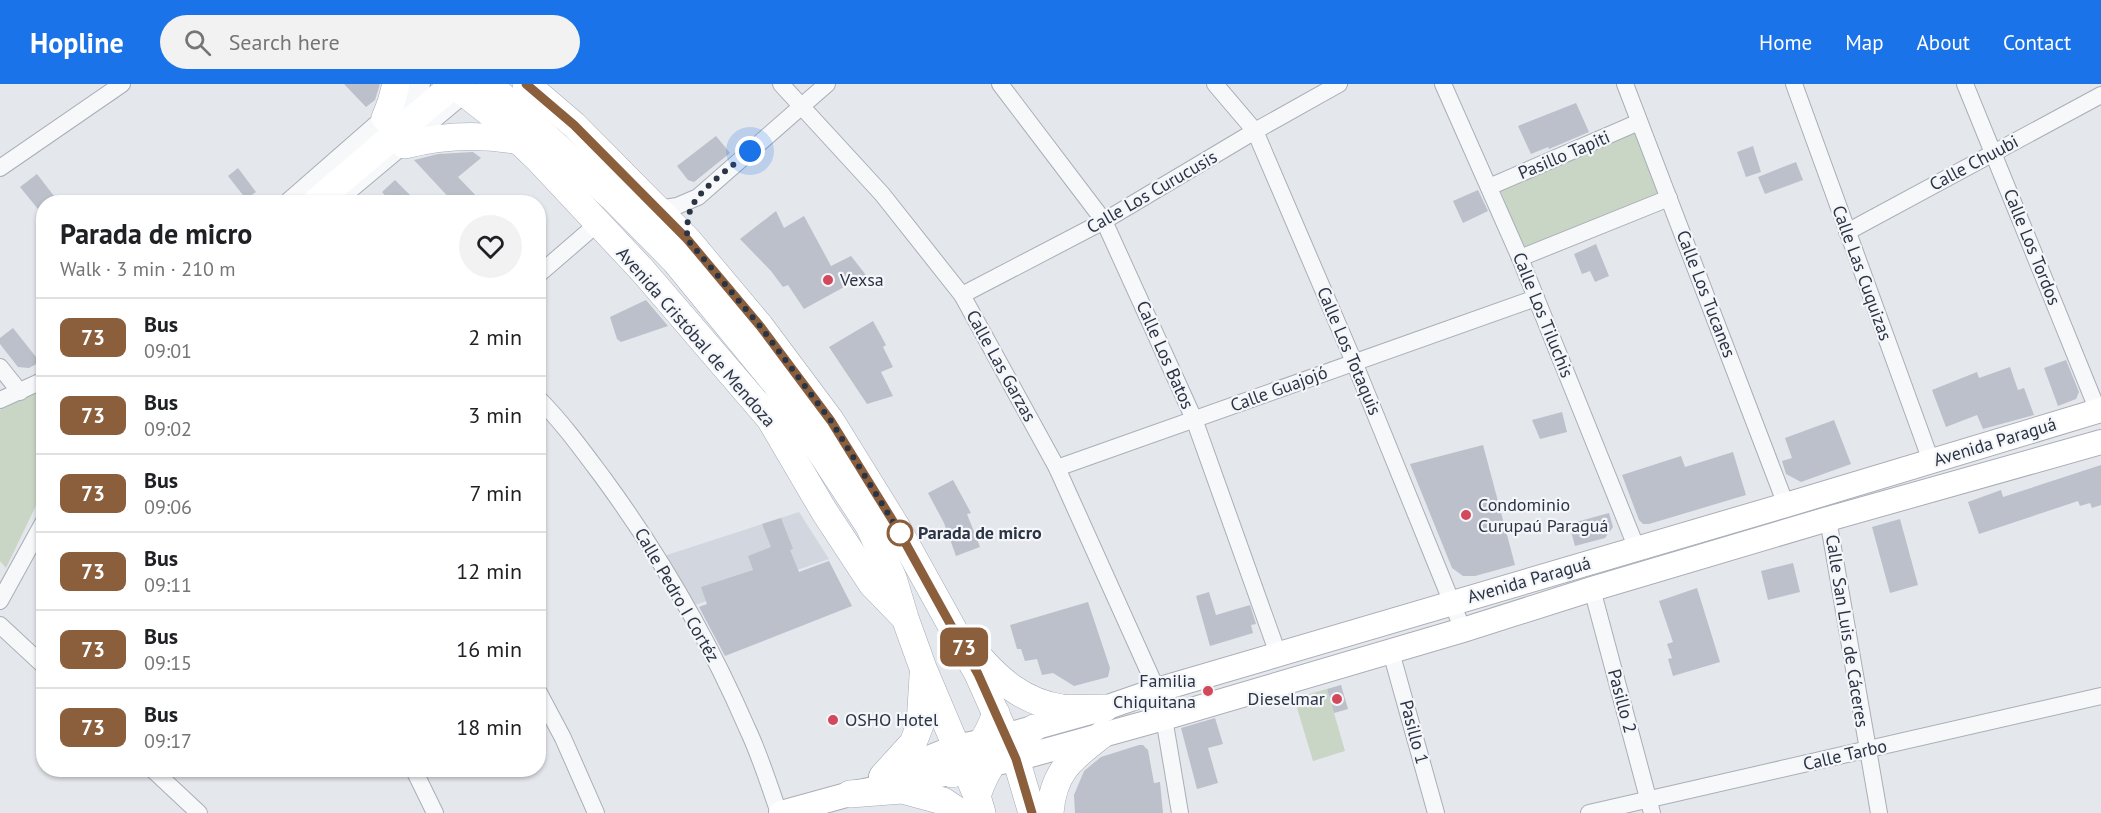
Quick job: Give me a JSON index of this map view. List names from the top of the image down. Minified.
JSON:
{"streets":{"main road":["Avenida Cristóbal de Mendoza","Avenida Paraguá"],"street":["Pasillo Tapiti","Calle Chuubi","Calle Los Curucusis","Calle Los Tordos","Calle Las Cuquizas","Calle Los Tucanes","Calle Los Tiluchis","Calle Los Totaquis","Calle Los Batos","Calle Las Garzas","Calle Guajojó","Calle Pedro I Cortéz","Calle San Luis de Cáceres","Pasillo 2","Pasillo 1","Calle Tarbo"]},"crossings":[["Pasillo Tapiti","Calle Los Tucanes"],["Pasillo Tapiti","Calle Los Tiluchis"],["Calle Chuubi","Calle Los Tordos"],["Calle Chuubi","Calle Las Cuquizas"],["Calle Los Curucusis","Calle Los Totaquis"],["Calle Los Curucusis","Calle Los Batos"],["Calle Los Curucusis","Calle Las Garzas"],["Calle Los Tordos","Avenida Paraguá"],["Calle Las Cuquizas","Avenida Paraguá"],["Calle Los Tucanes","Avenida Paraguá"],["Calle Los Tiluchis","Calle Guajojó"],["Calle Los Tiluchis","Avenida Paraguá"],["Avenida Cristóbal de Mendoza","Avenida Paraguá"],["Calle Los Totaquis","Calle Guajojó"],["Calle Los Totaquis","Avenida Paraguá"],["Calle Los Batos","Calle Guajojó"],["Calle Los Batos","Avenida Paraguá"],["Calle Las Garzas","Calle Guajojó"],["Calle Las Garzas","Avenida Paraguá"],["Avenida Paraguá","Calle San Luis de Cáceres"],["Avenida Paraguá","Pasillo 2"],["Avenida Paraguá","Pasillo 1"],["Calle San Luis de Cáceres","Calle Tarbo"],["Pasillo 2","Calle Tarbo"]],"places":["Vexsa","Condominio Curupaú Paraguá","Parada de micro","Familia Chiquitana","Dieselmar","OSHO Hotel"],"lines":["bus line 73"],"page":{"header":"Hopline","search":"Search here","nav":["Home","Map","About","Contact"],"on_map":"73","heading":["Parada de micro","Walk · 3 min · 210 m"],"list":[{"mark":"73","name":"Bus","note":"09:01","value":"2 min"},{"mark":"73","name":"Bus","note":"09:02","value":"3 min"},{"mark":"73","name":"Bus","note":"09:06","value":"7 min"},{"mark":"73","name":"Bus","note":"09:11","value":"12 min"},{"mark":"73","name":"Bus","note":"09:15","value":"16 min"},{"mark":"73","name":"Bus","note":"09:17","value":"18 min"}]}}
